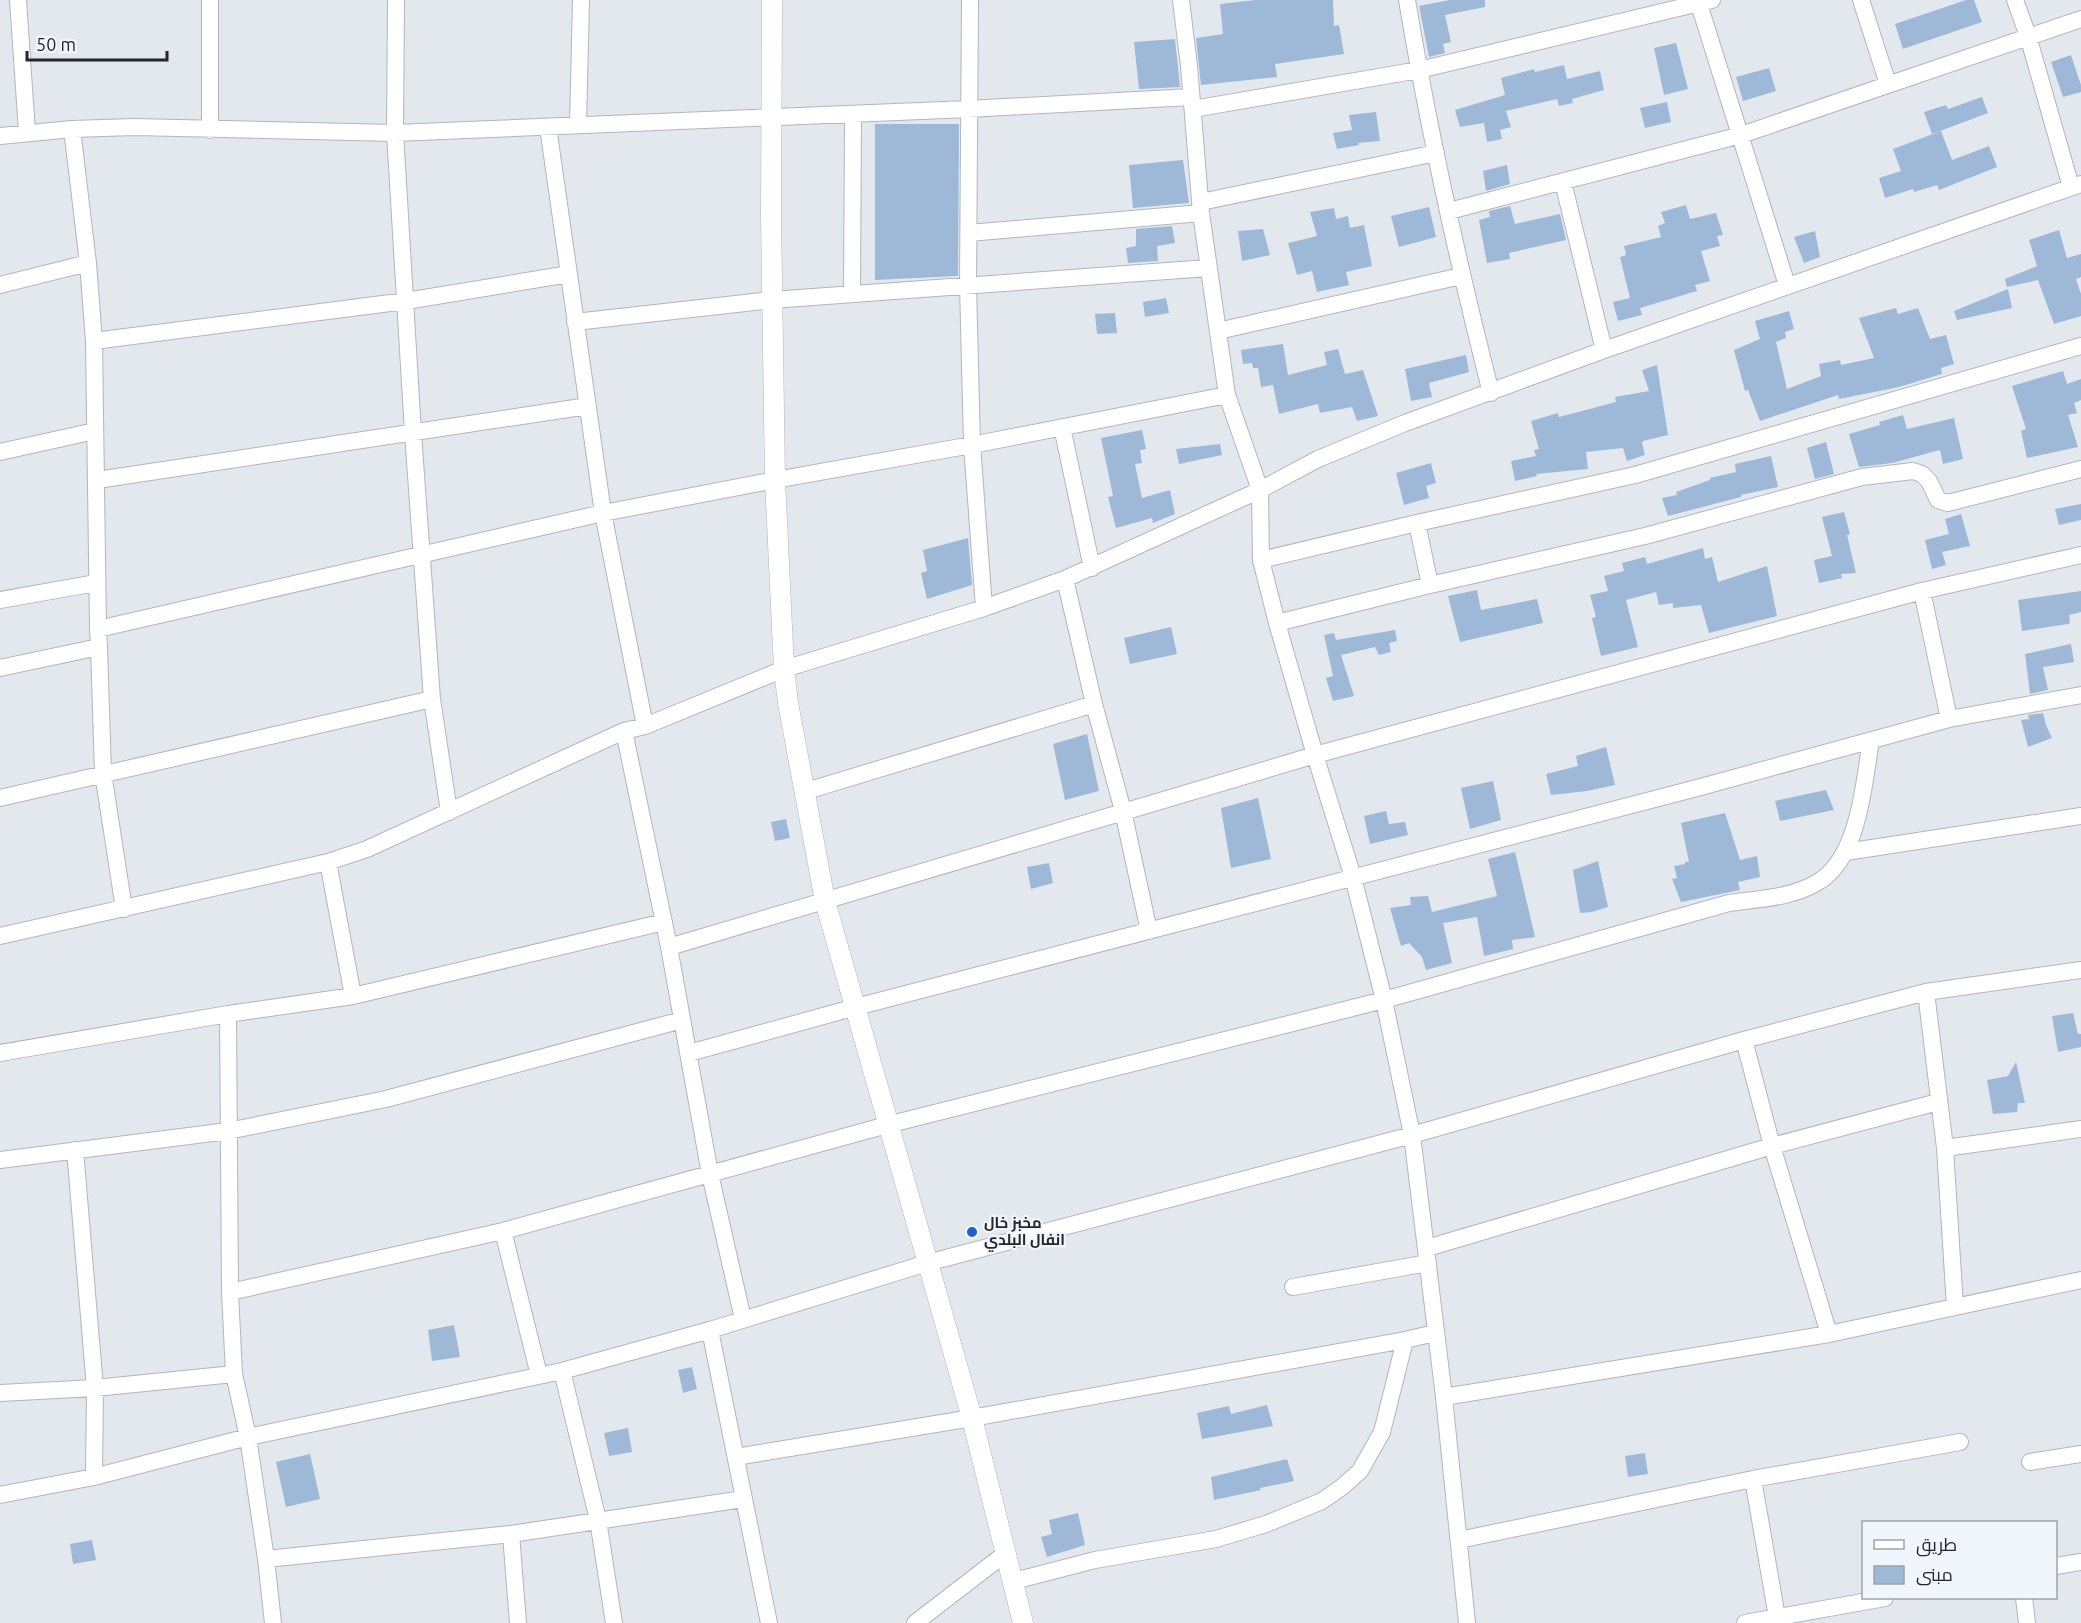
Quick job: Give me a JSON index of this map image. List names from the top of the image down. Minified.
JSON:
{"places":["مخبز خال انفال البلدي"],"legend":["طريق","مبنى"],"scale_bar":"50 m"}
